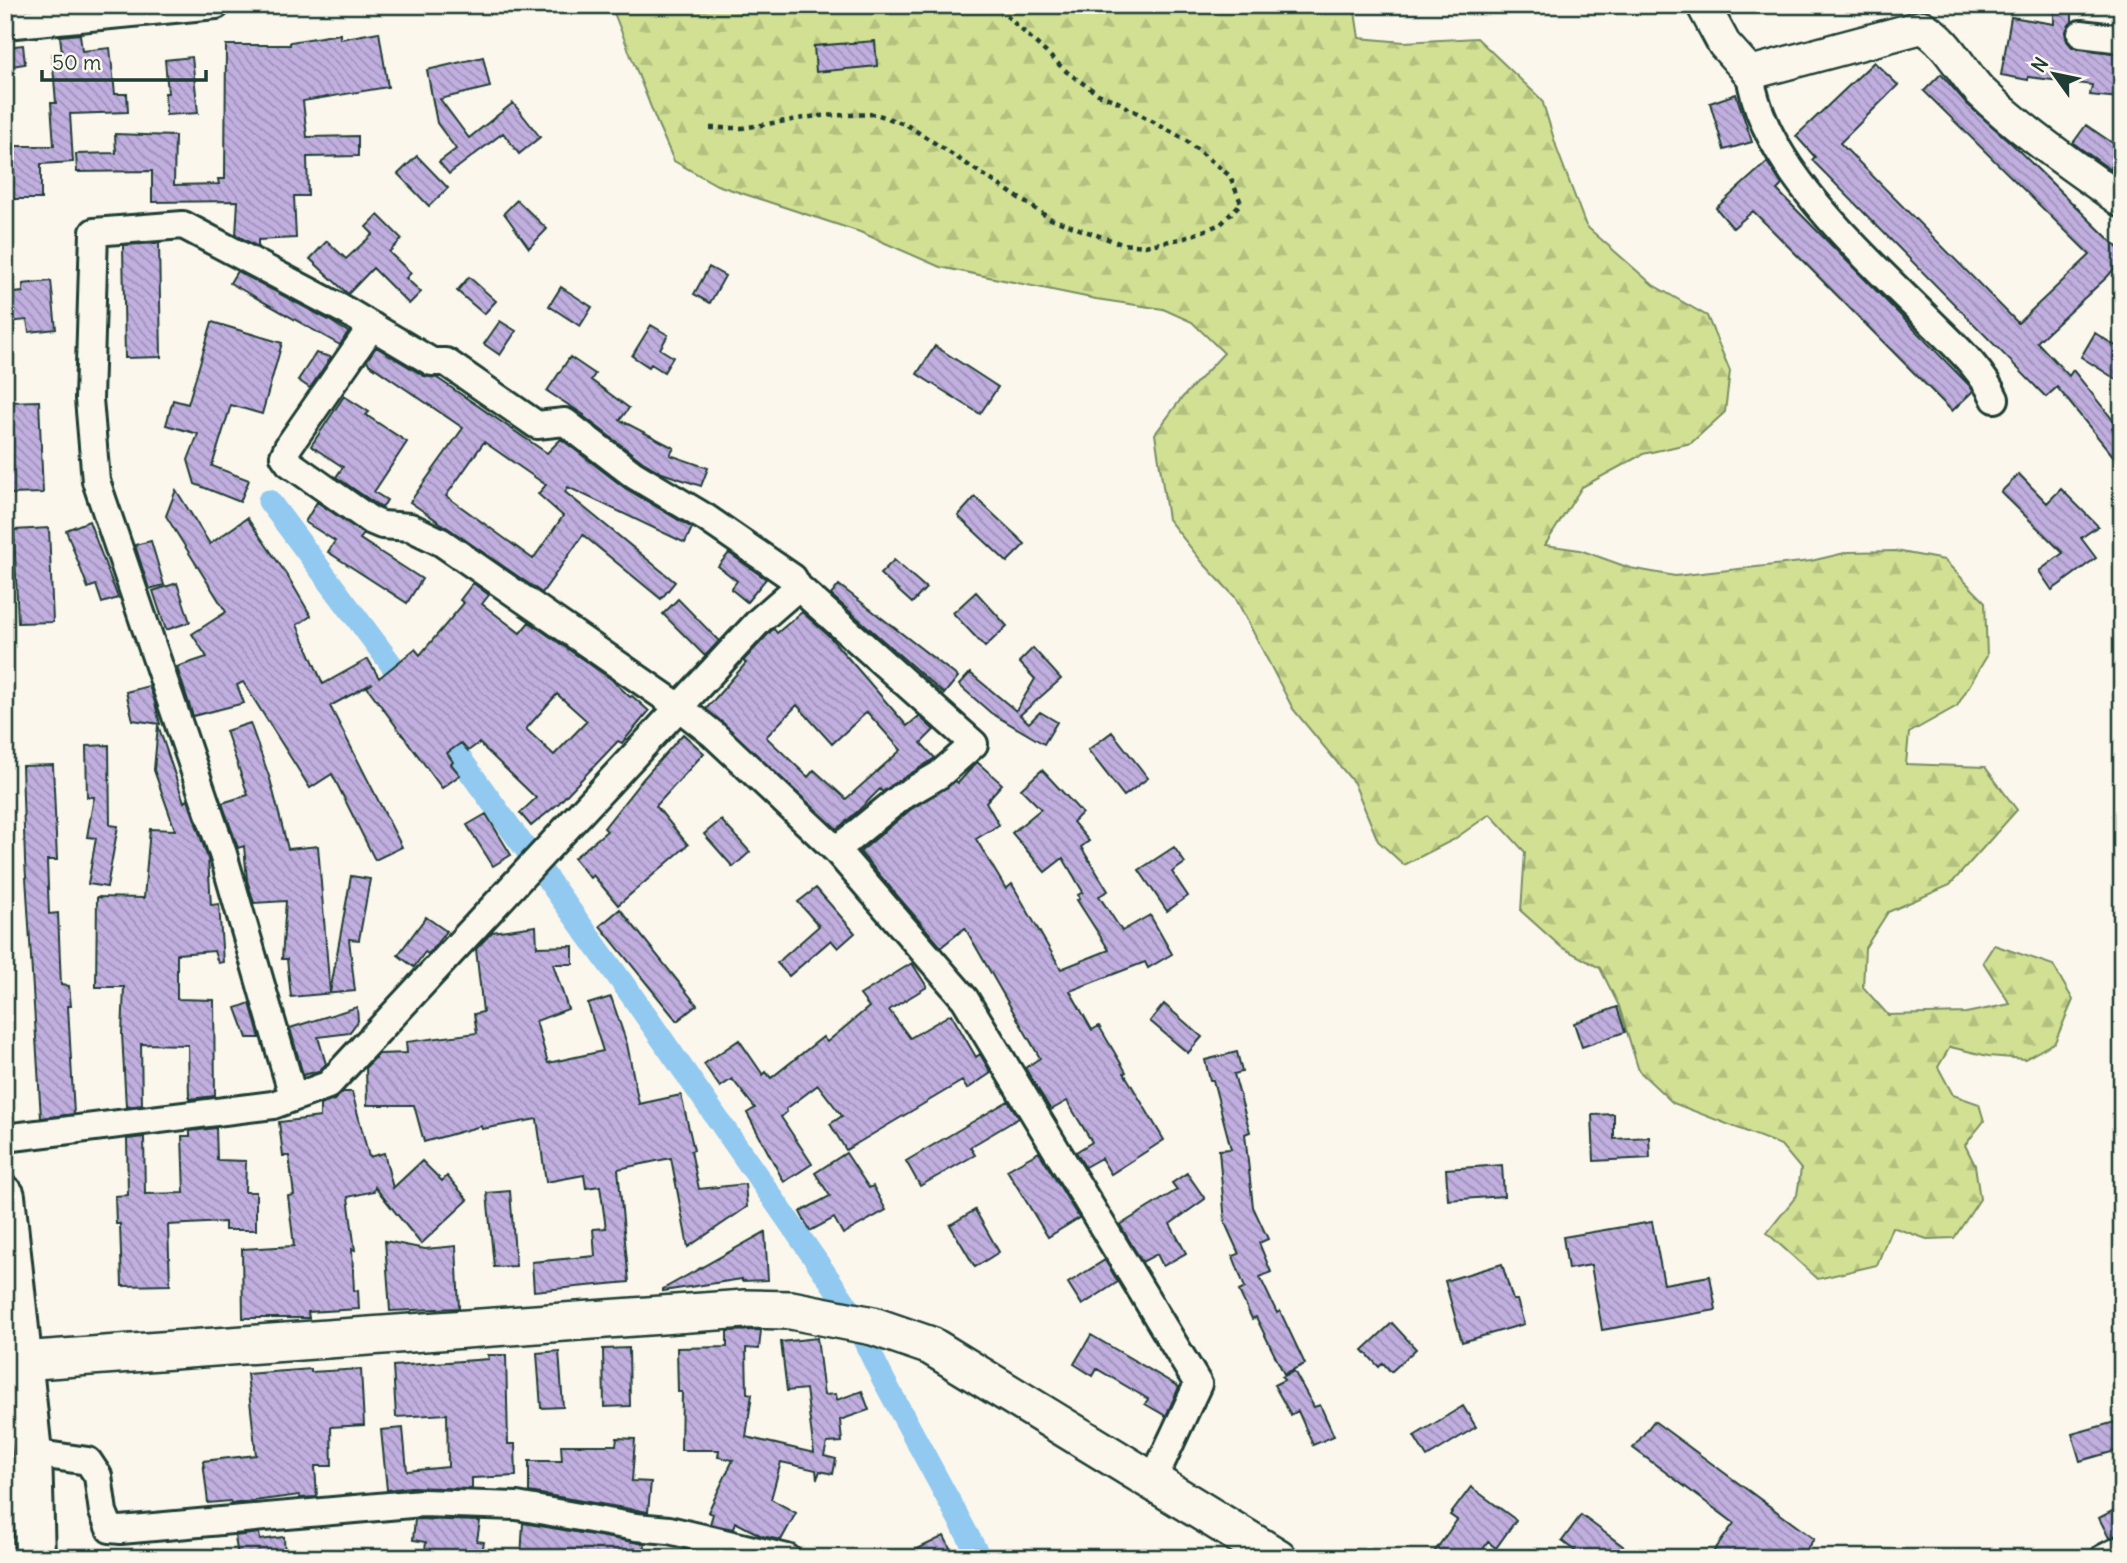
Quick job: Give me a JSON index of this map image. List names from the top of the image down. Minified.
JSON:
{"scale_bar":"50 m","north":"top left"}
